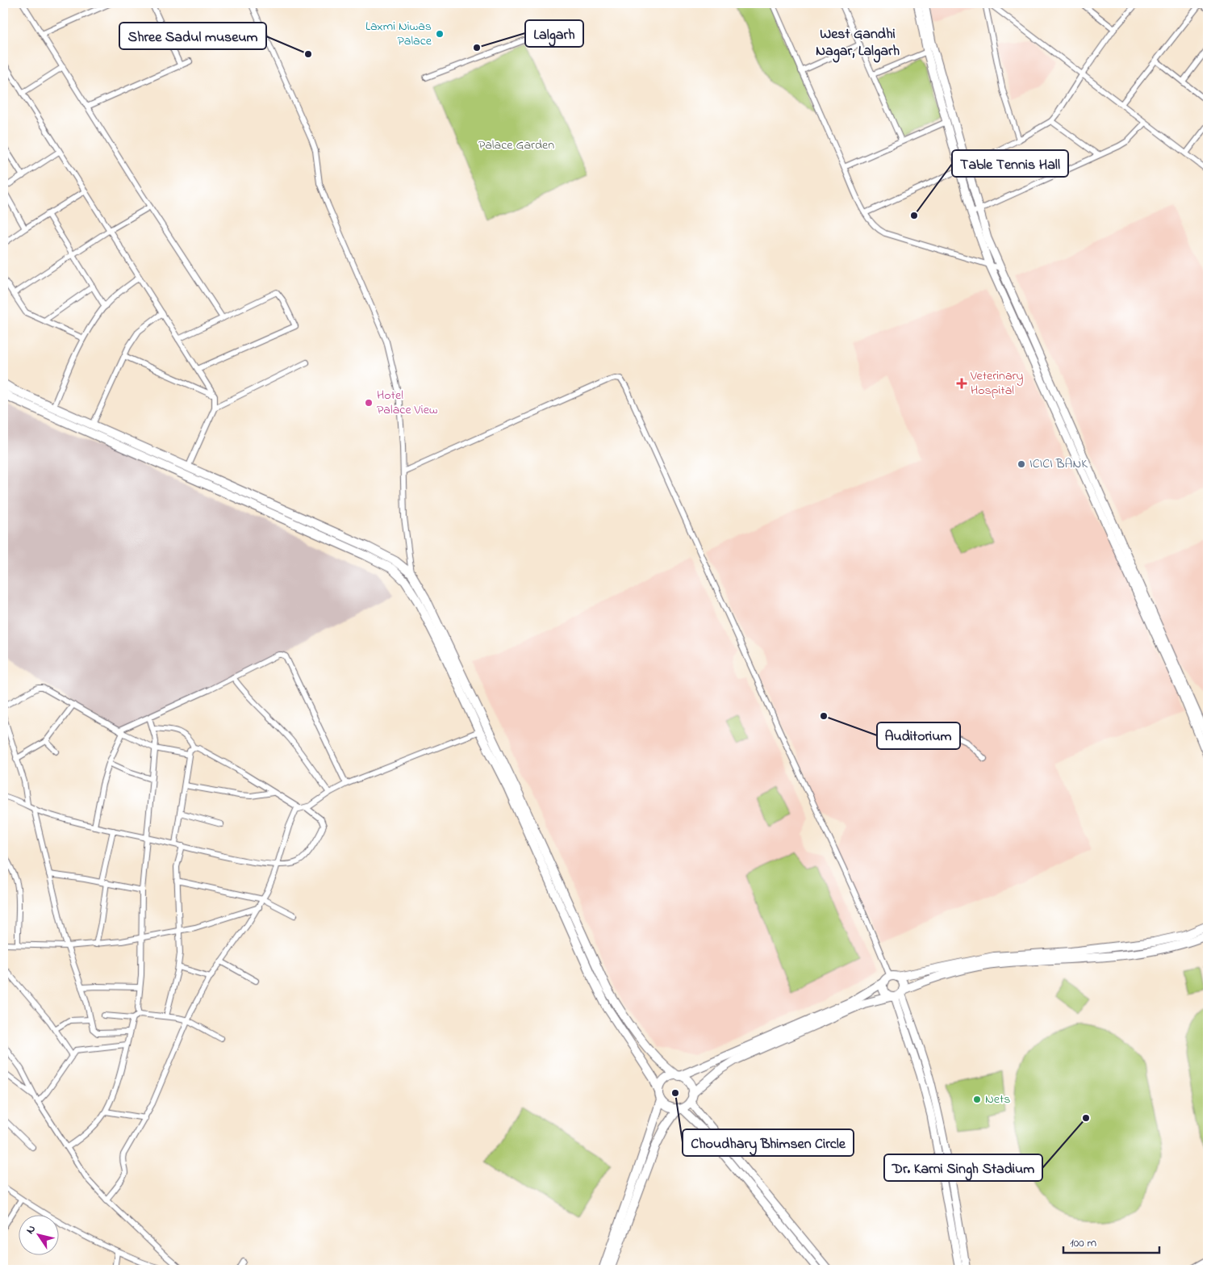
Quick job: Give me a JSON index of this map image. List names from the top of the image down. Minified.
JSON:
{"districts":["West Gandhi Nagar, Lalgarh"],"parks":["Palace Garden"],"places":{"other":["Laxmi Niwas Palace","Lalgarh","Shree Sadul museum","Table Tennis Hall","Hotel Palace View","ICICI BANK","Auditorium","Choudhary Bhimsen Circle","Nets","Dr. Karni Singh Stadium"],"health":["Veterinary Hospital"]},"scale_bar":"100 m","north":"top left"}
